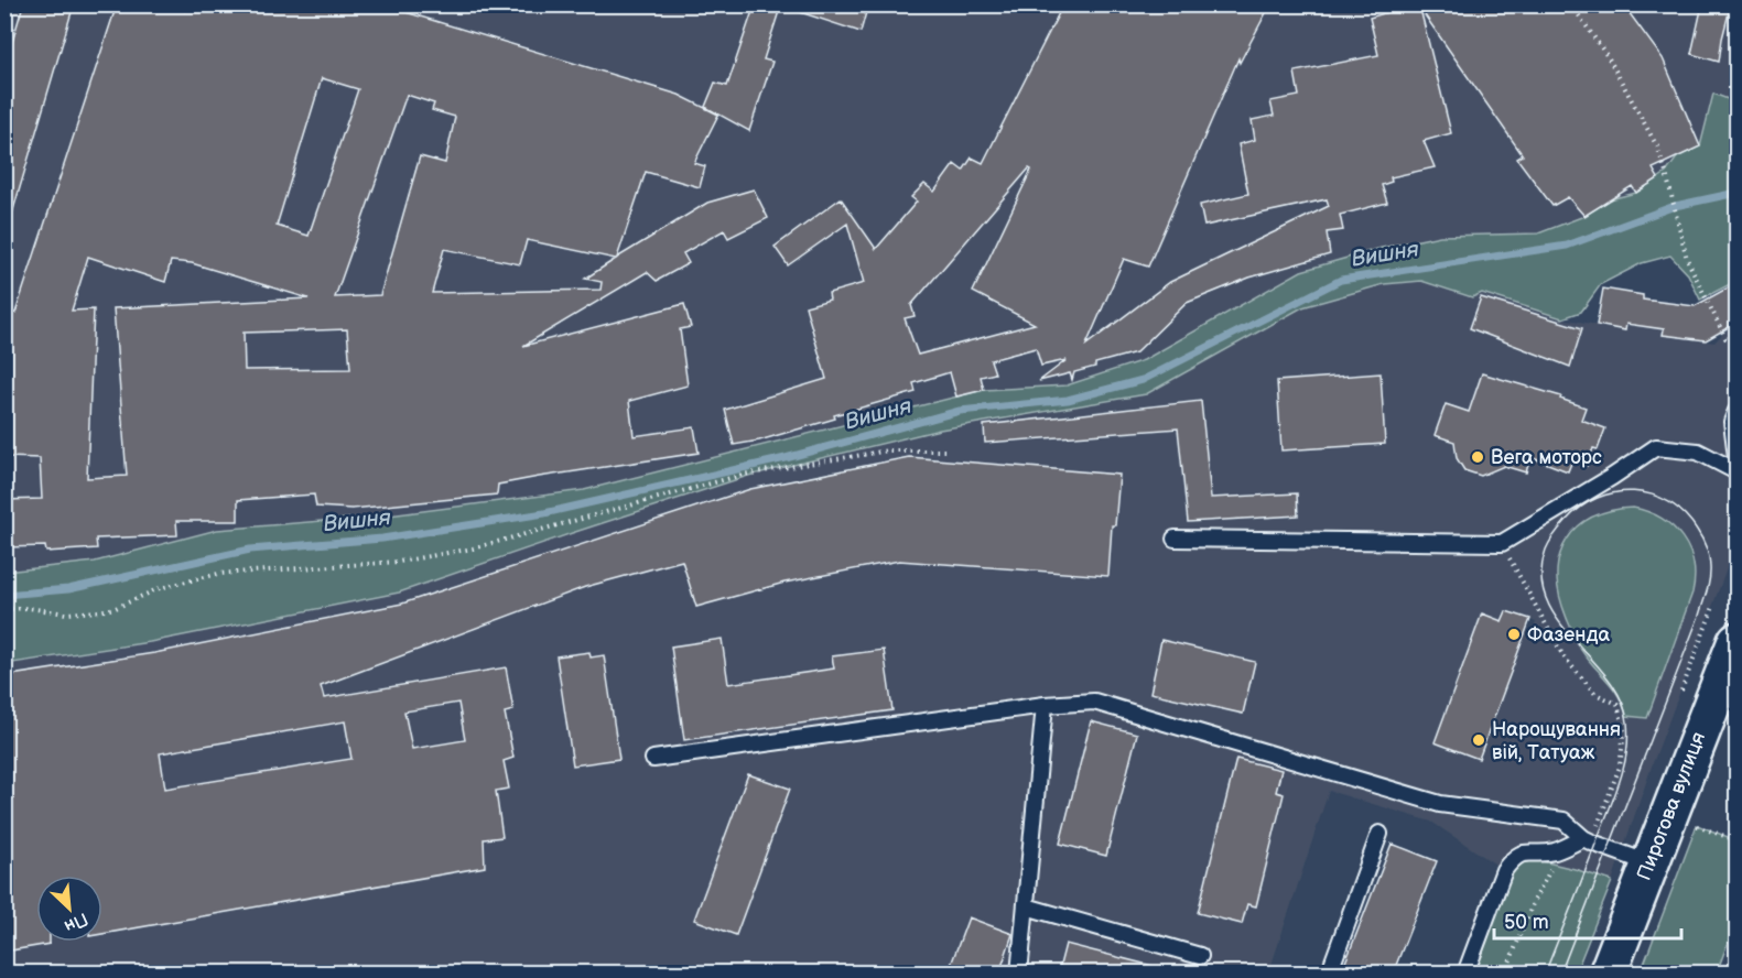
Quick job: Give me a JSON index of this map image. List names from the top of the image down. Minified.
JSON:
{"streets":{"main road":["Пирогова вулиця"]},"water":["Вишня"],"places":["Вега моторс","Фазенда","Нарощування вій, Татуаж"],"scale_bar":"50 m","north":"bottom right"}
